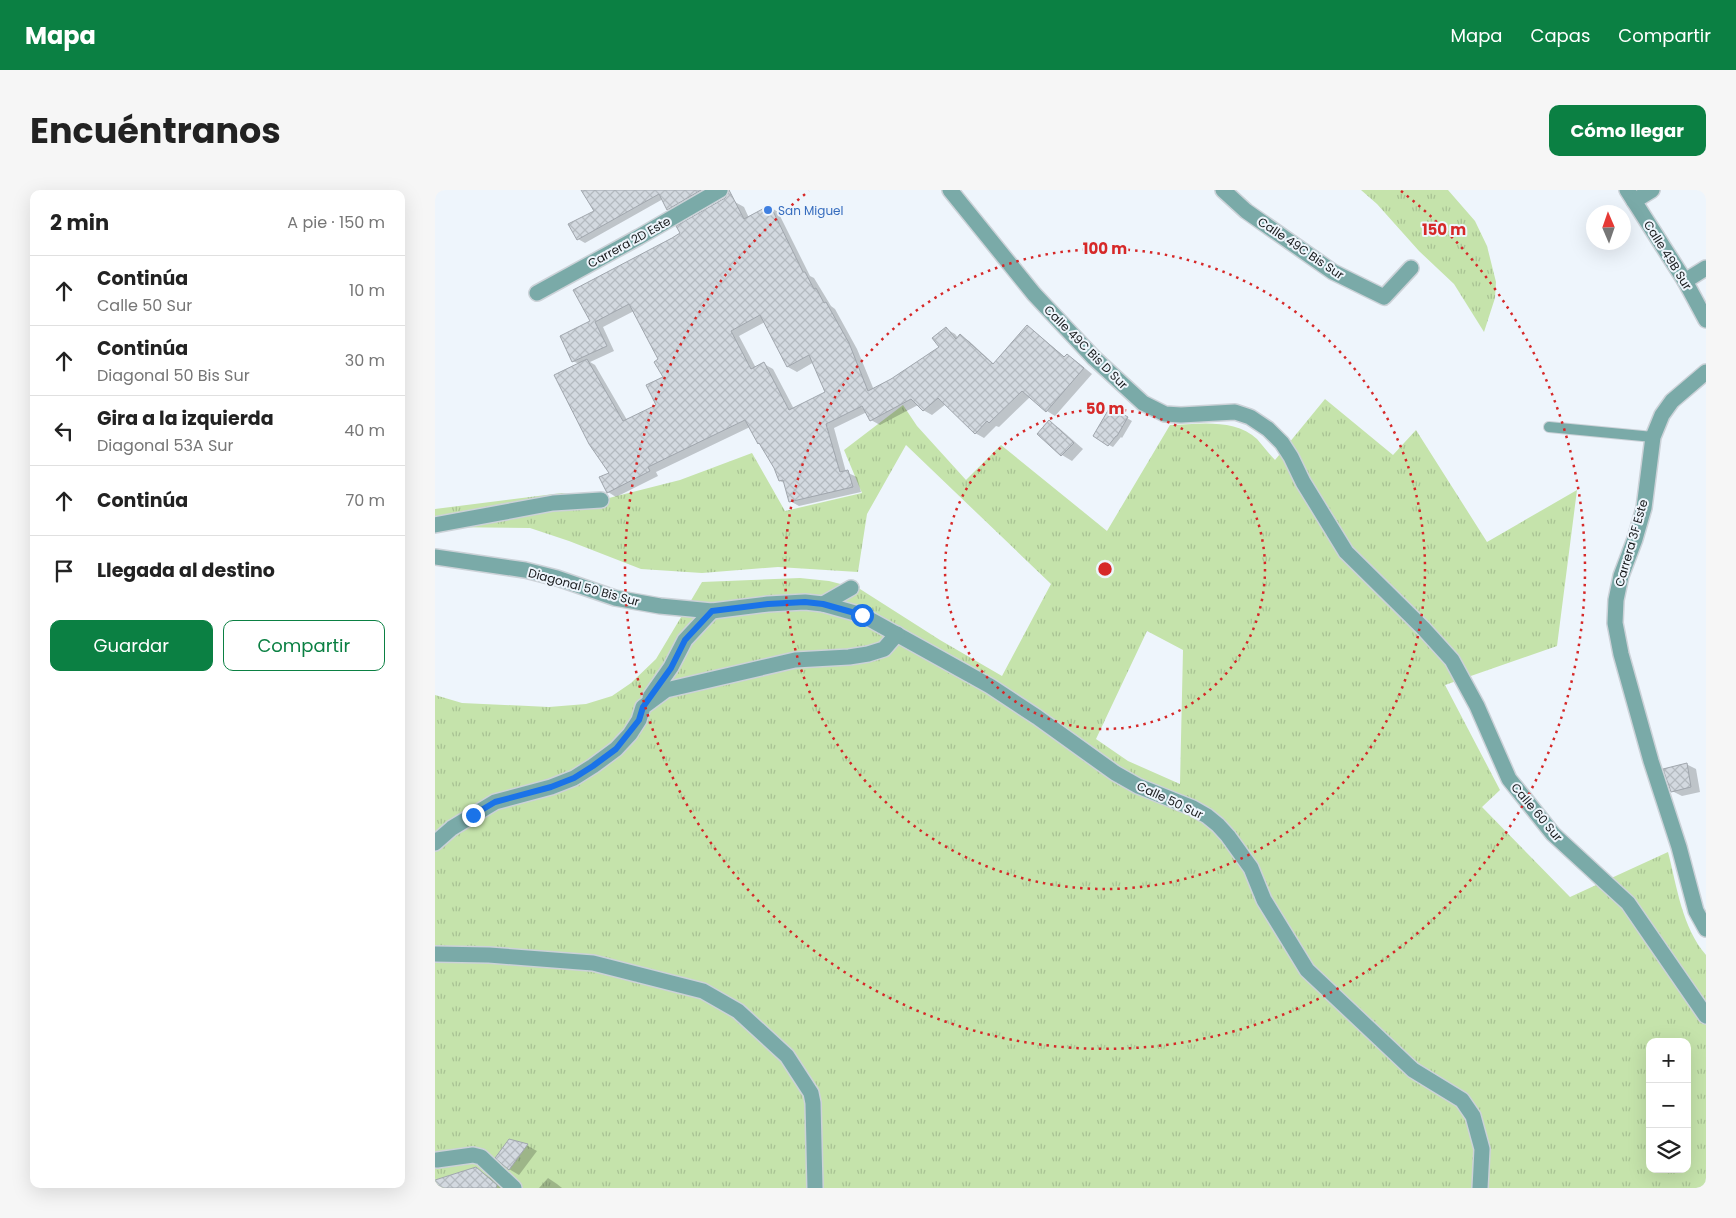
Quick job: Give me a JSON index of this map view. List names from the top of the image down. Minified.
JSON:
{"streets":{"street":["Carrera 2D Este","Calle 49C Bis Sur","Calle 49B Sur","Calle 49C Bis D Sur","Carrera 3F Este","Diagonal 50 Bis Sur","Calle 50 Sur","Calle 60 Sur"]},"crossings":[["Calle 49C Bis D Sur","Calle 60 Sur"],["Diagonal 50 Bis Sur","Calle 50 Sur"]],"places":["San Miguel"],"north":"top","page":{"header":"Mapa","nav":["Mapa","Capas","Compartir"],"title":"Encuéntranos","buttons":["Cómo llegar",["Guardar","Compartir"]],"heading":["2 min","A pie · 150 m"],"list":[["Continúa","Calle 50 Sur","10 m"],["Continúa","Diagonal 50 Bis Sur","30 m"],["Gira a la izquierda","Diagonal 53A Sur","40 m"],["Continúa","70 m"],"Llegada al destino"],"map_buttons":["+","−"]},"rings":["150 m","100 m","50 m"]}
